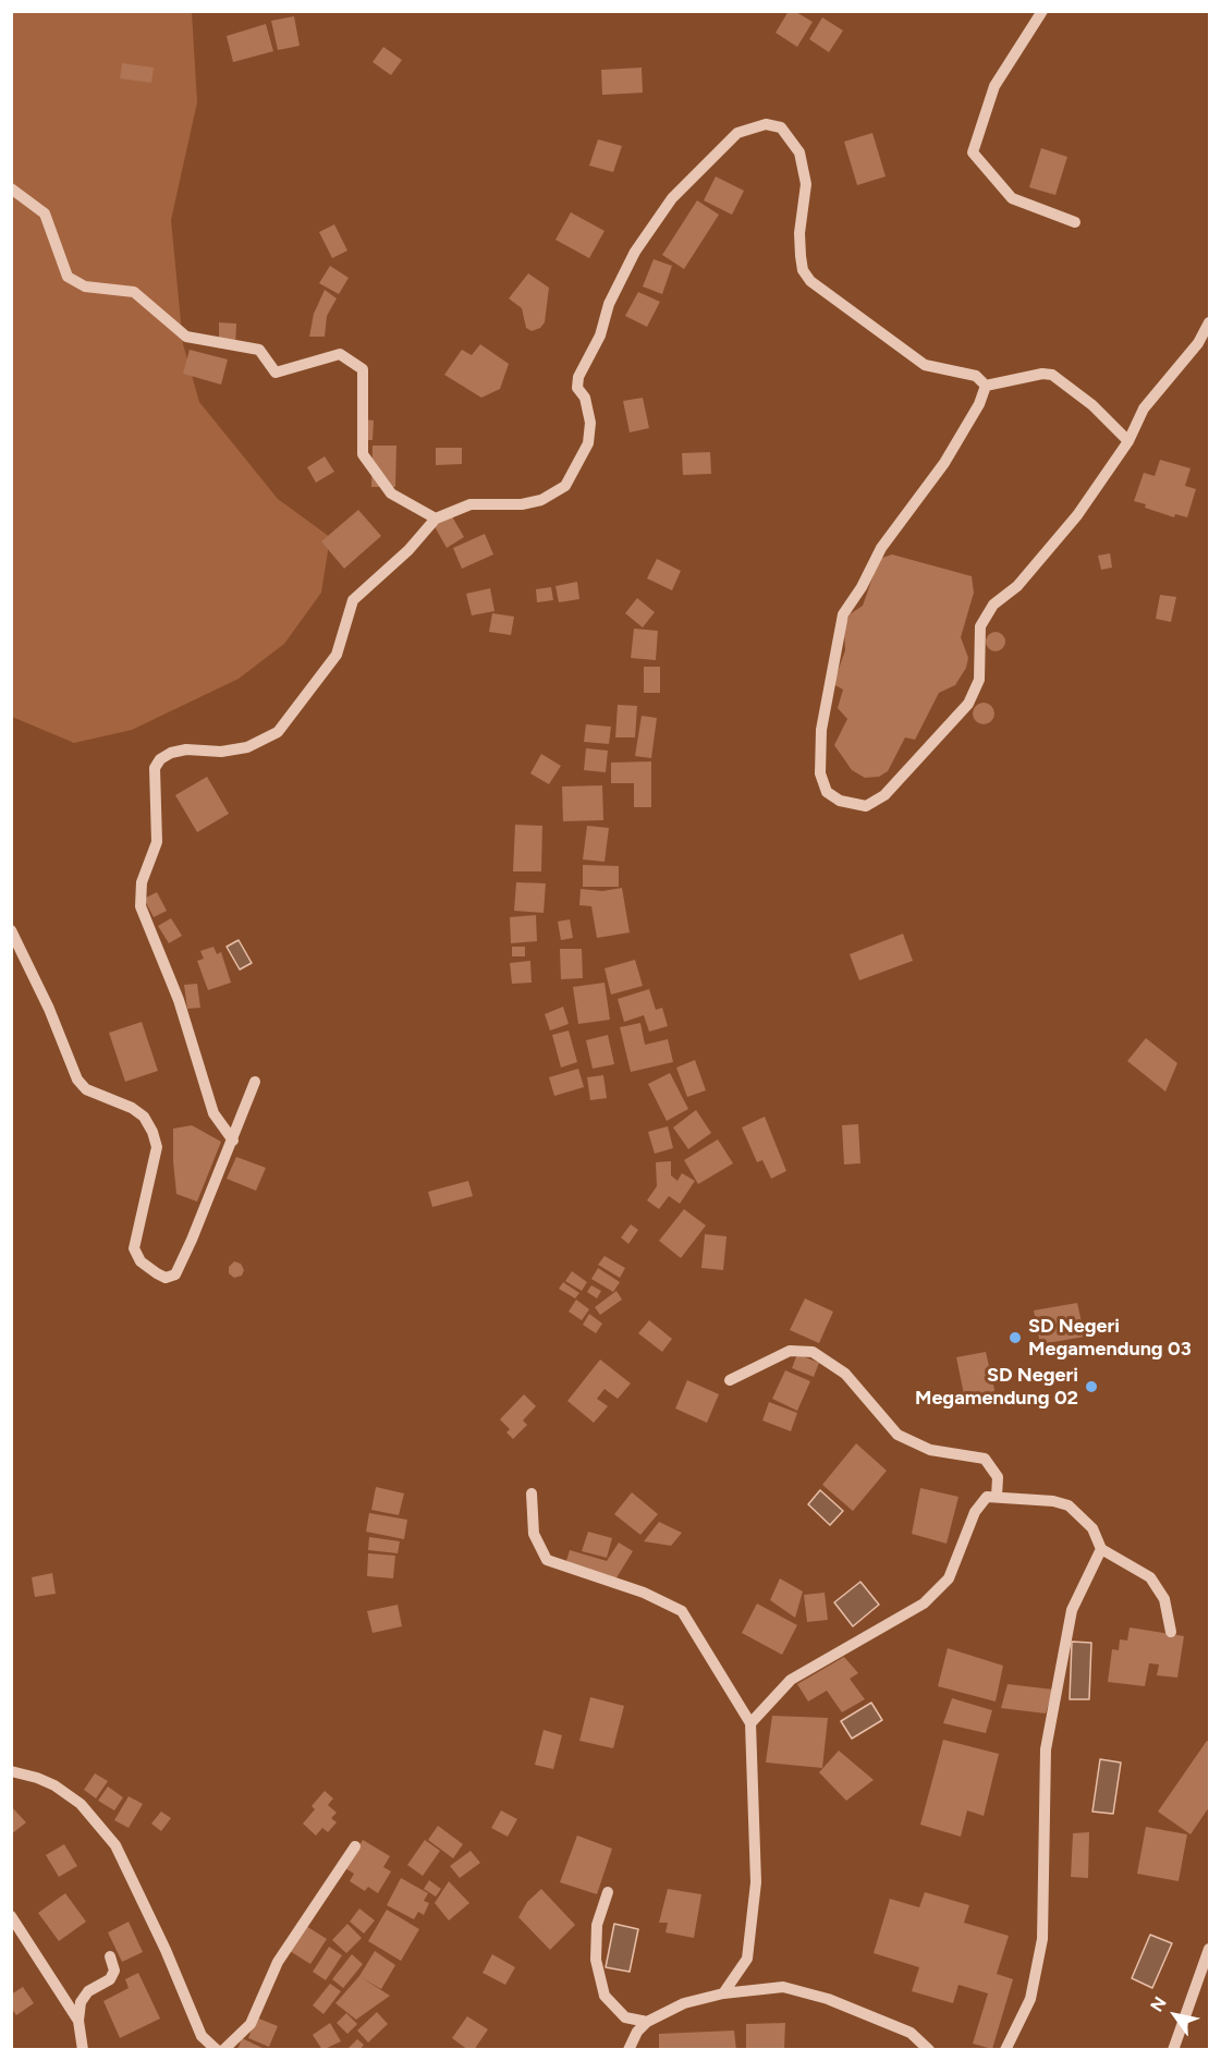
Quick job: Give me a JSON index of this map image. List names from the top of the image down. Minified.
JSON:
{"places":["SD Negeri Megamendung 03","SD Negeri Megamendung 02"],"north":"top left"}
